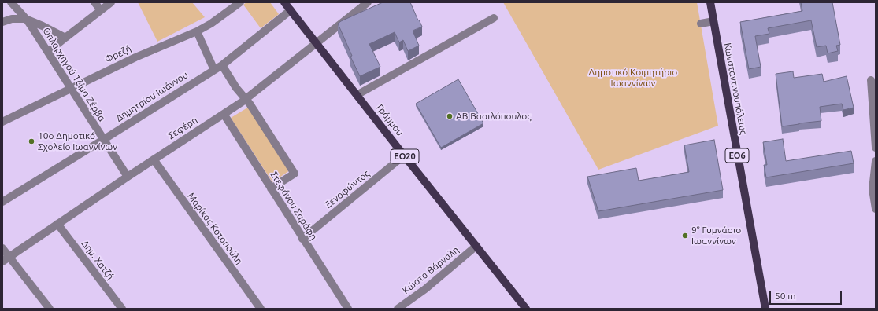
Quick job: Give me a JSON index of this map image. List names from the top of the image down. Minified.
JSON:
{"streets":{"main road":["Κωνσταντινουπόλεως","Γράμμου","ΕΟ6","ΕΟ20"],"street":["Φρεζή","Οπλαρχηγού Τζίμα Ζέρβα","Δημητρίου Ιωάννου","Σεφέρη","Ξενοφώντος","Στεφάνου Σαράφη","Μαρίκας Κοτοπούλη","Δημ. Χατζή","Κώστα Βάρναλη"]},"crossings":[["Φρεζή","Οπλαρχηγού Τζίμα Ζέρβα"],["Οπλαρχηγού Τζίμα Ζέρβα","Δημητρίου Ιωάννου"],["Οπλαρχηγού Τζίμα Ζέρβα","Σεφέρη"],["Δημητρίου Ιωάννου","Γράμμου"],["Γράμμου","Σεφέρη"],["Γράμμου","Ξενοφώντος"],["Γράμμου","Κώστα Βάρναλη"],["Σεφέρη","Στεφάνου Σαράφη"],["Σεφέρη","Μαρίκας Κοτοπούλη"],["Σεφέρη","Δημ. Χατζή"],["Ξενοφώντος","Στεφάνου Σαράφη"]],"parks":["Δημοτικό Κοιμητήριο Ιωαννίνων"],"places":["ΑΒ Βασιλόπουλος","10ο Δημοτικό Σχολείο Ιωαννίνων","9° Γυμνάσιο Ιωαννίνων"],"scale_bar":"50 m"}
